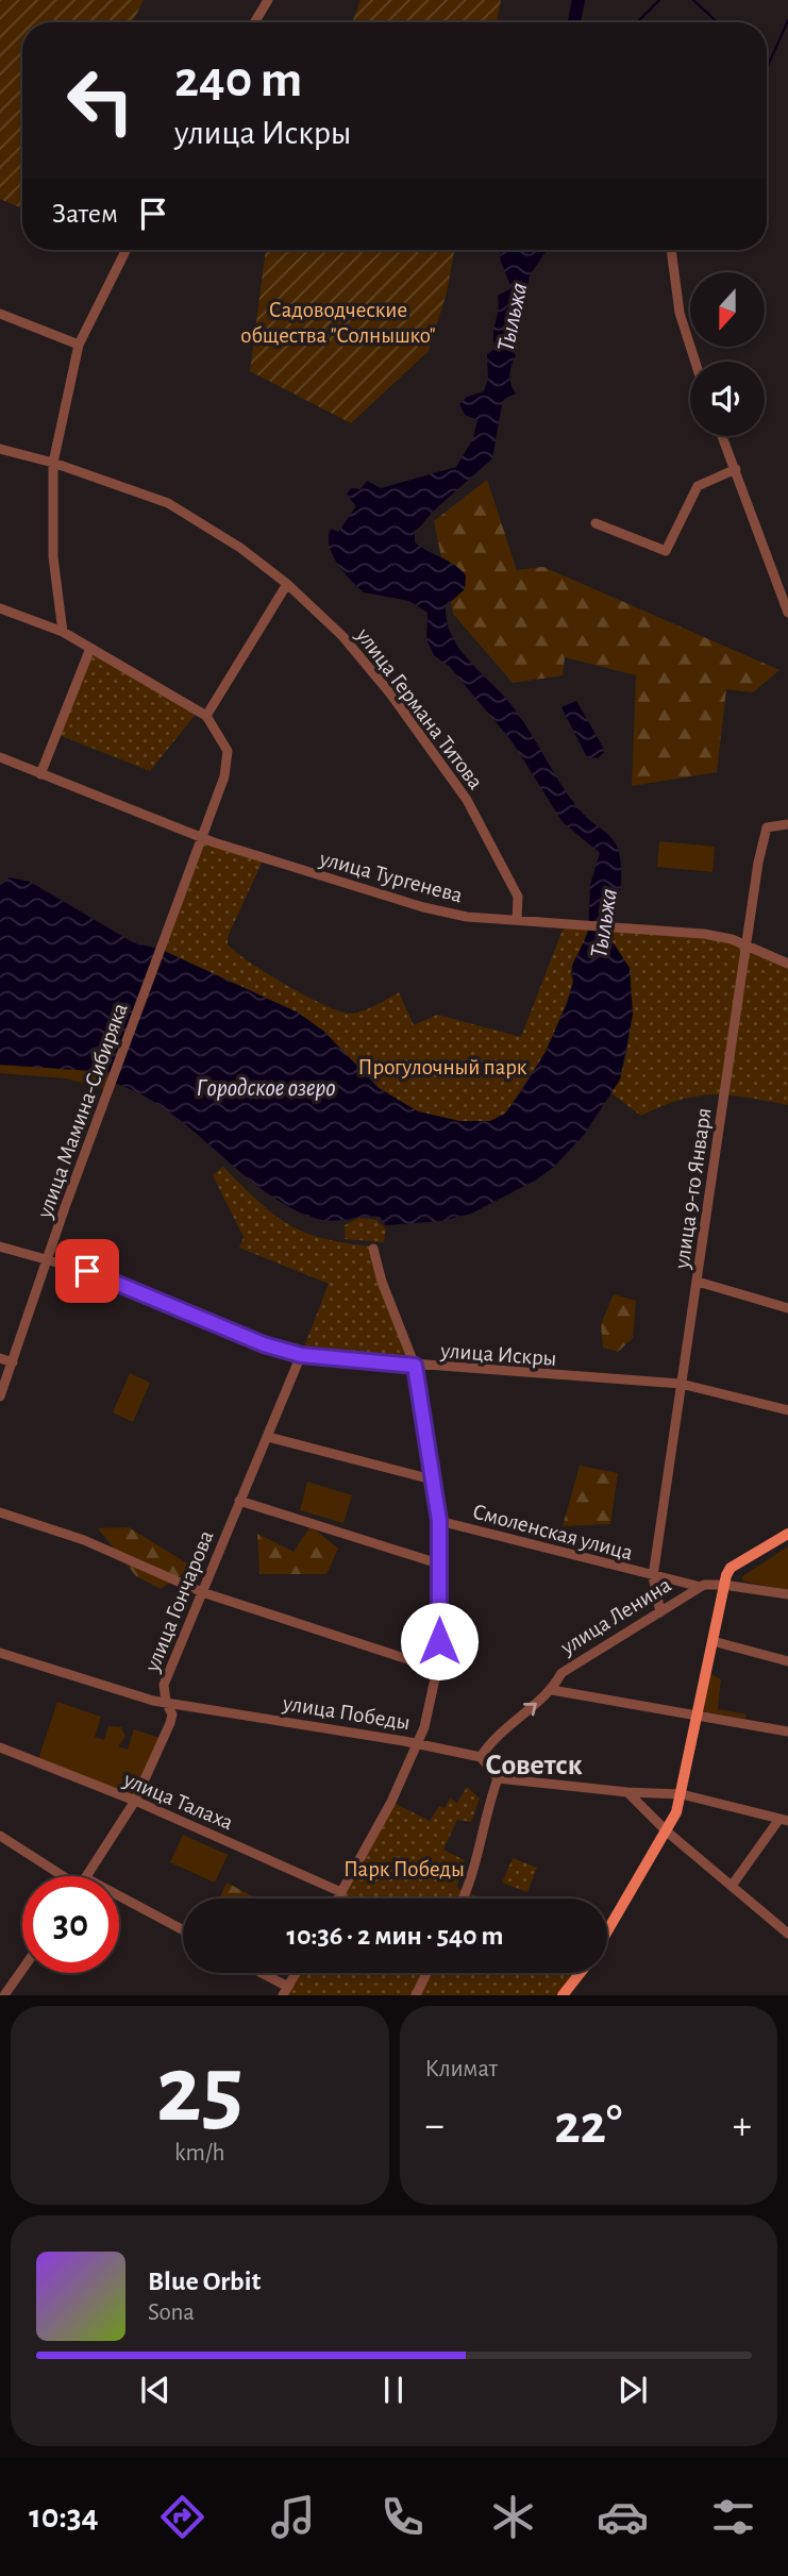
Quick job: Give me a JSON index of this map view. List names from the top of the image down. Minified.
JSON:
{"streets":{"street":["улица Германа Титова","улица Тургенева","улица Мамина-Сибиряка","улица 9-го Января","улица Искры","Смоленская улица","улица Гончарова","улица Ленина","улица Победы","улица Талаха"]},"crossings":[["улица Германа Титова","улица Тургенева"],["улица Тургенева","улица Мамина-Сибиряка"],["улица Тургенева","улица 9-го Января"],["улица Мамина-Сибиряка","улица Искры"],["улица 9-го Января","улица Искры"],["улица 9-го Января","Смоленская улица"],["улица 9-го Января","улица Ленина"],["улица Искры","улица Гончарова"],["Смоленская улица","улица Ленина"],["улица Гончарова","улица Победы"],["улица Гончарова","улица Талаха"],["улица Ленина","улица Победы"]],"districts":["Советск"],"water":["Тыльжа","Городское озеро"],"parks":["Садоводческие общества \"Солнышко\"","Прогулочный парк","Парк Победы"],"north":"bottom","page":{"turn":["240 m","улица Искры"],"then":"Затем","limit":"30","trip":"10:36 · 2 мин · 540 m","tile":[["25","km/h"],"Климат"],"heat":["−","22°","+"],"song":["Blue Orbit","Sona"],"tabs":"10:34"}}
